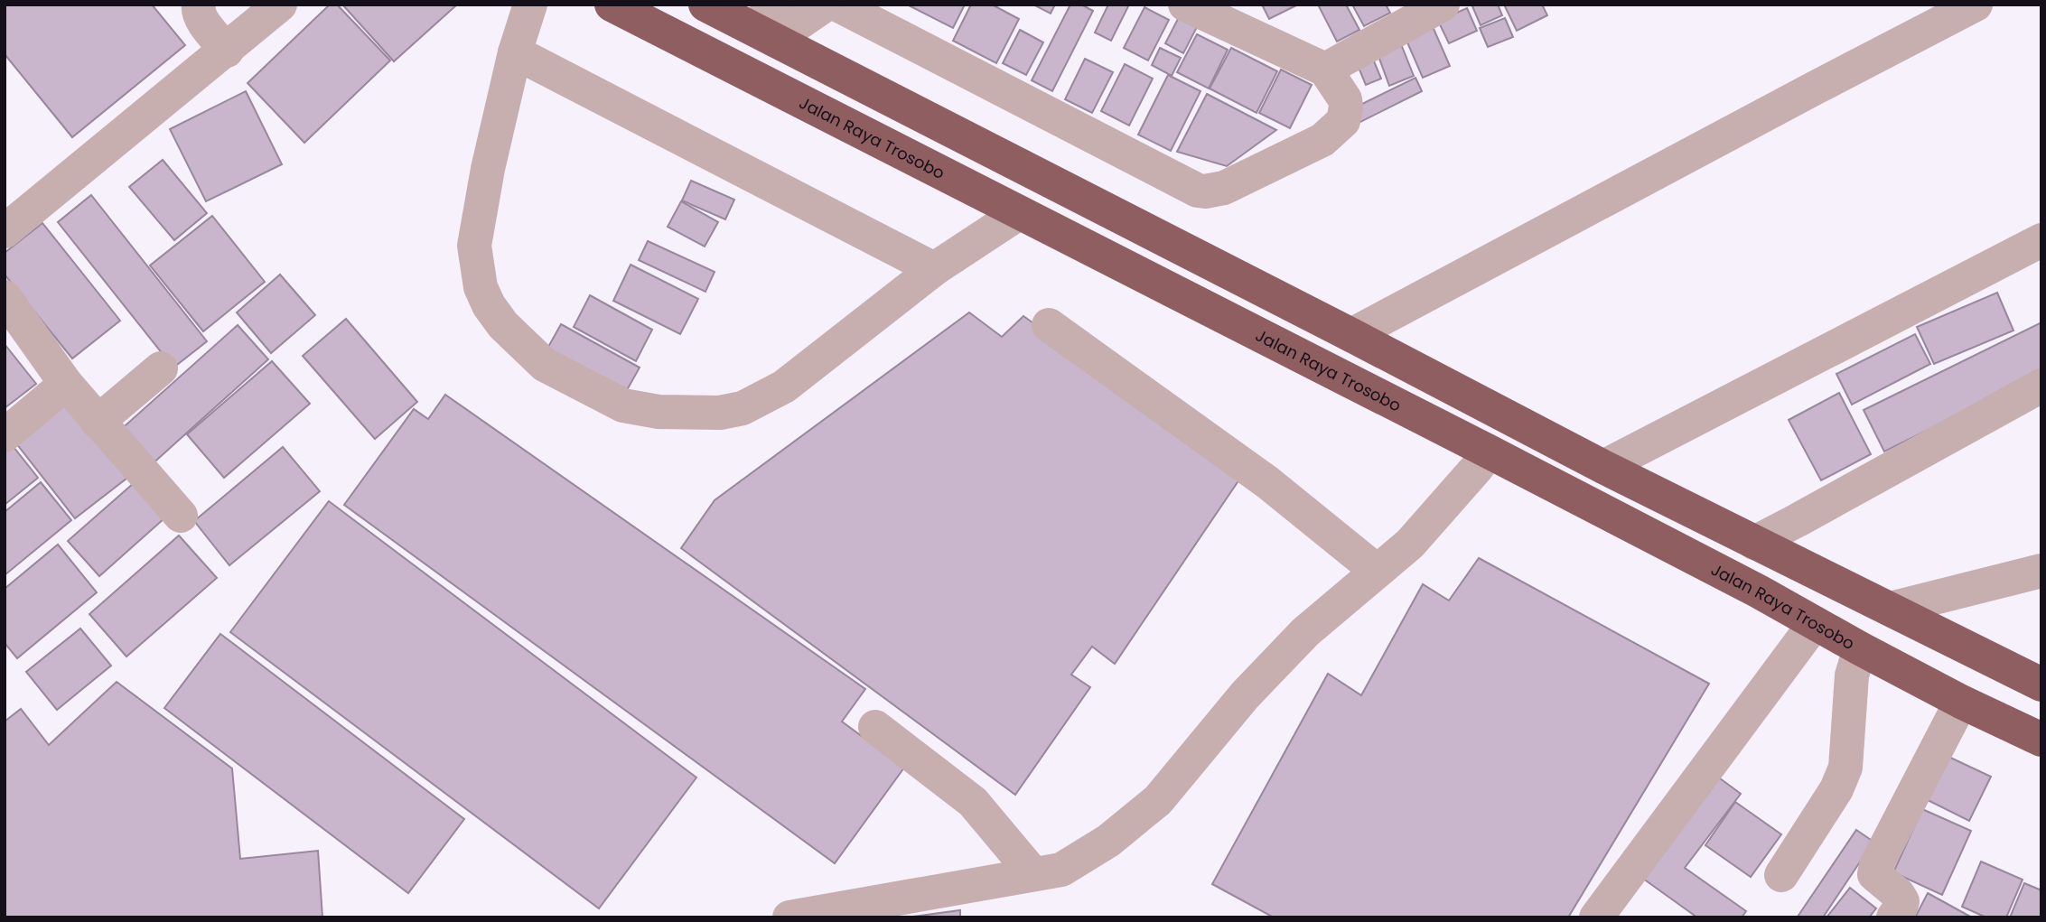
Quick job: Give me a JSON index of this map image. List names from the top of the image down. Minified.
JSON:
{"streets":{"highway":["Jalan Raya Trosobo"]}}
